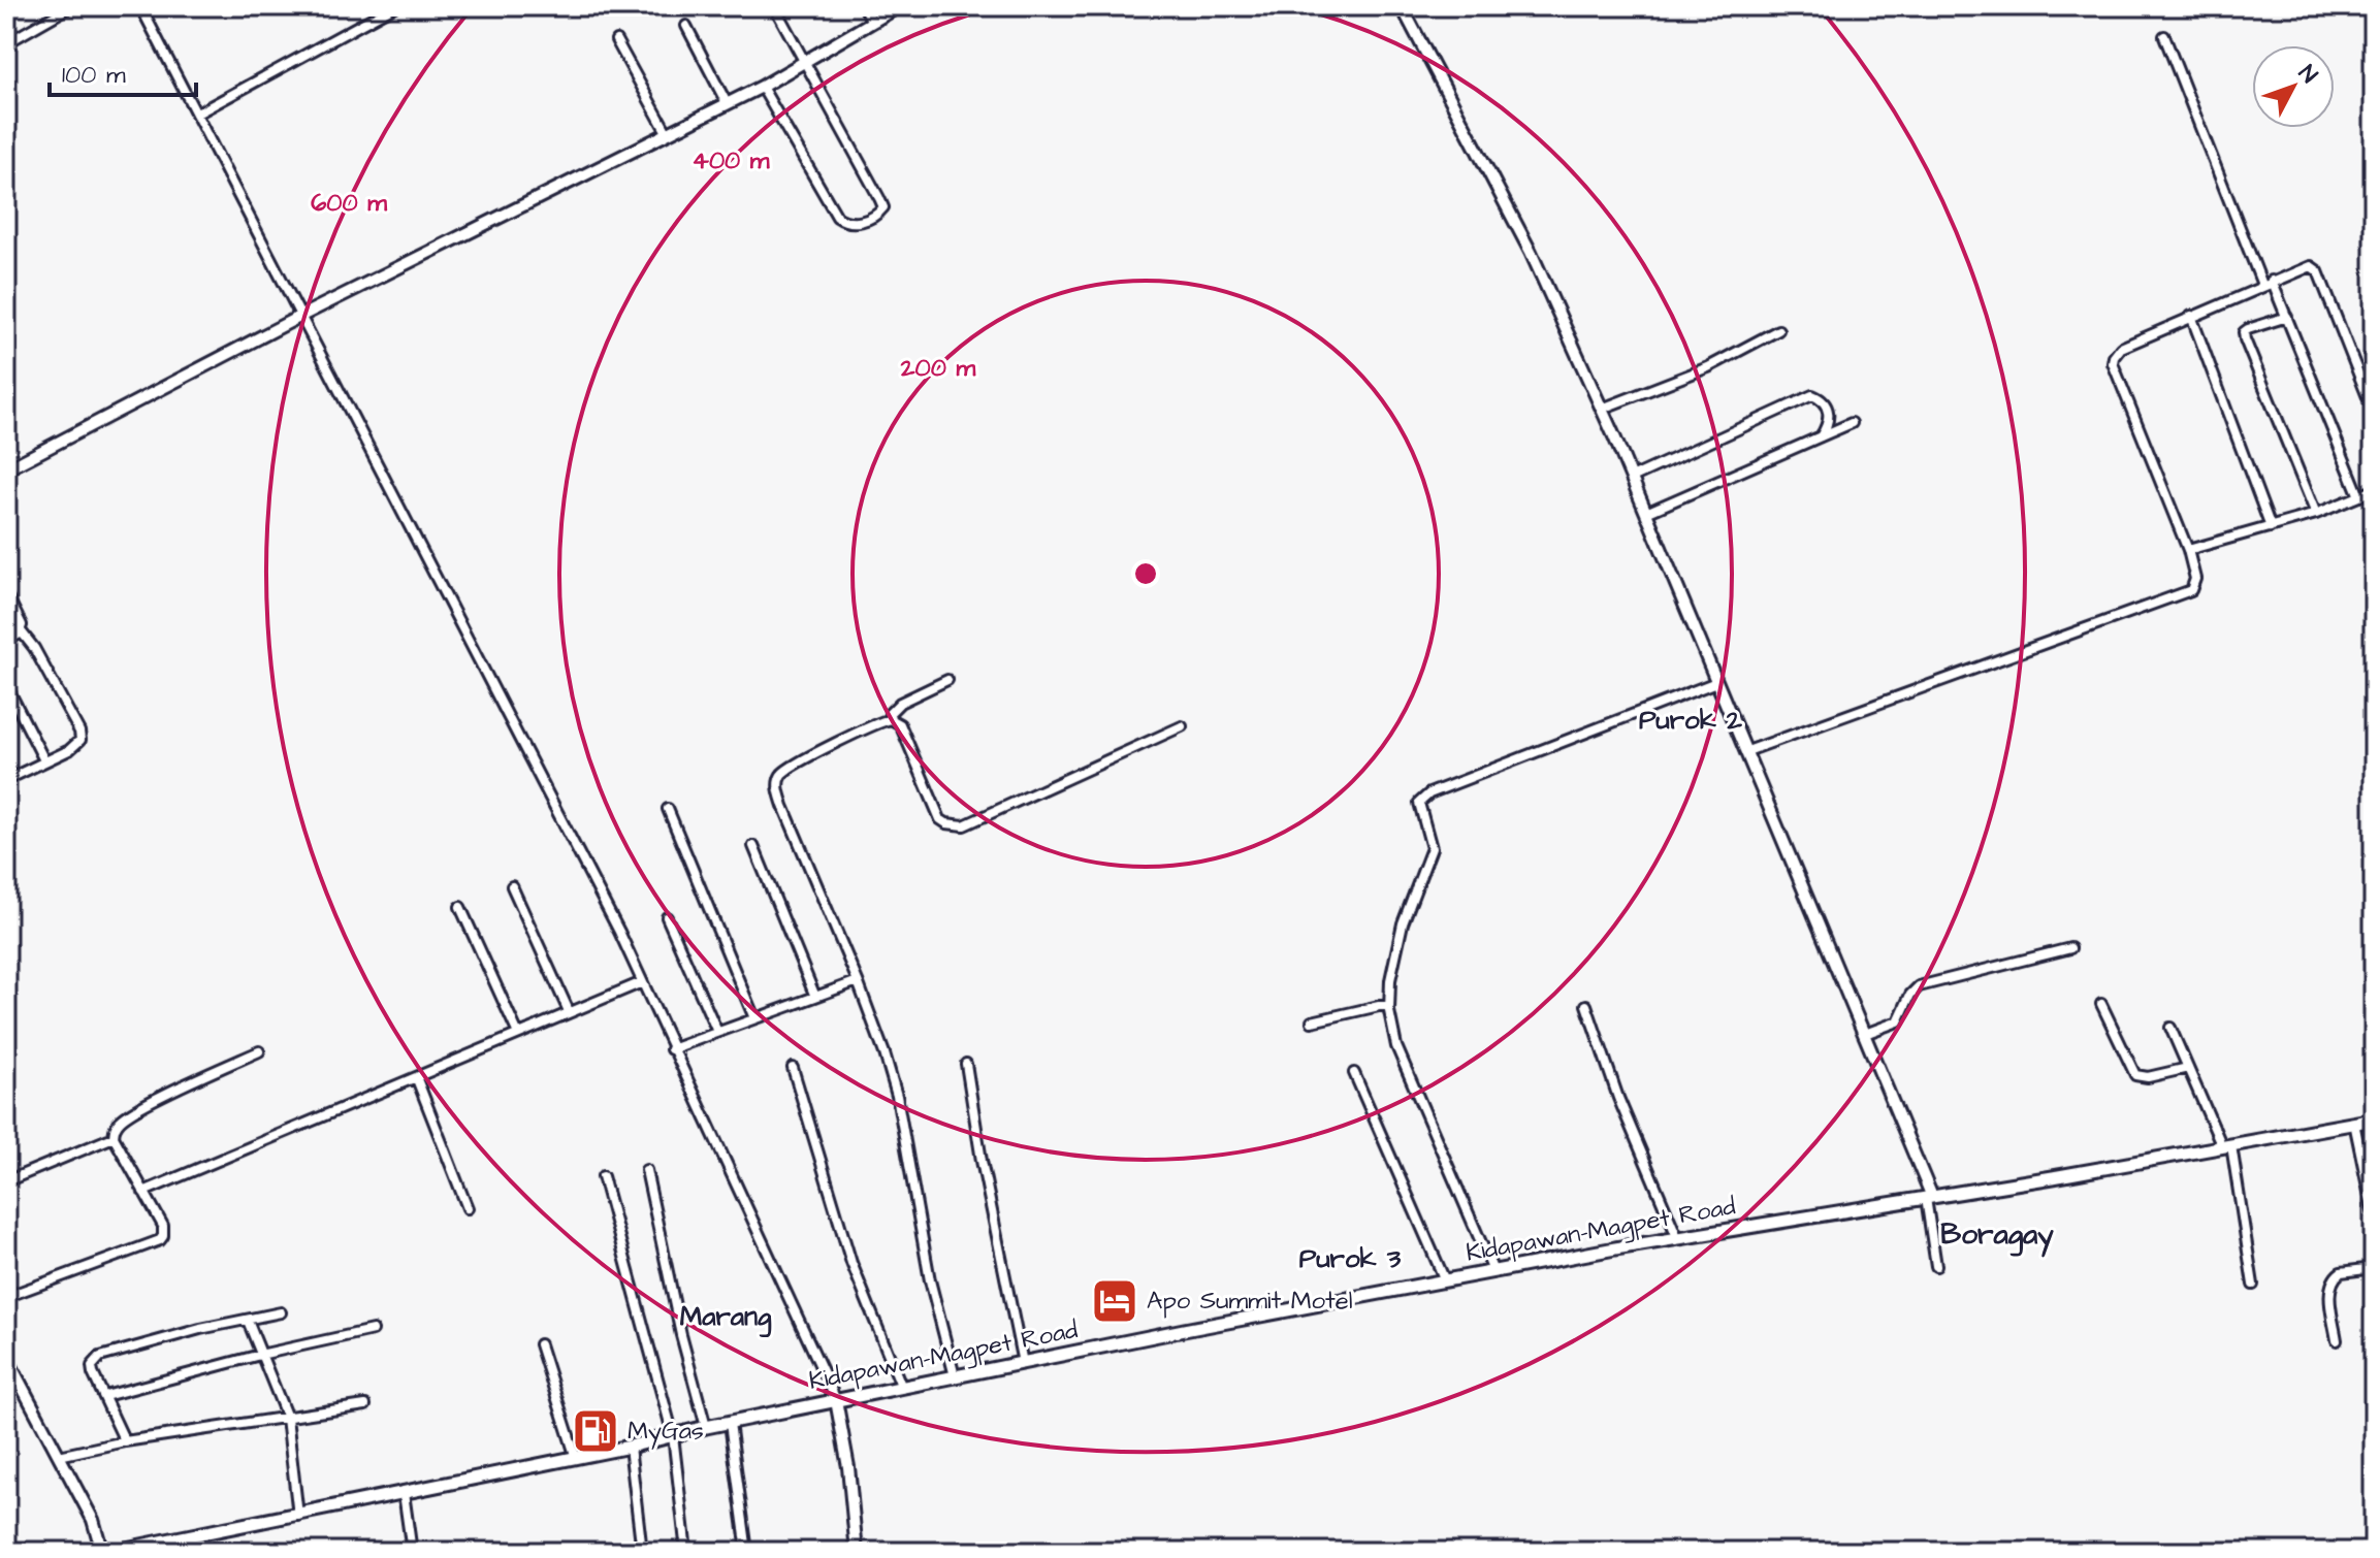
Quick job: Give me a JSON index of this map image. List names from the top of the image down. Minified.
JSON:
{"streets":{"main road":["Kidapawan-Magpet Road"]},"districts":["Purok 2","Boragay","Purok 3","Marang"],"places":{"hotel":["Apo Summit Motel"],"fuel station":["MyGas"]},"scale_bar":"100 m","north":"top right","rings":["400 m","600 m","200 m"]}
